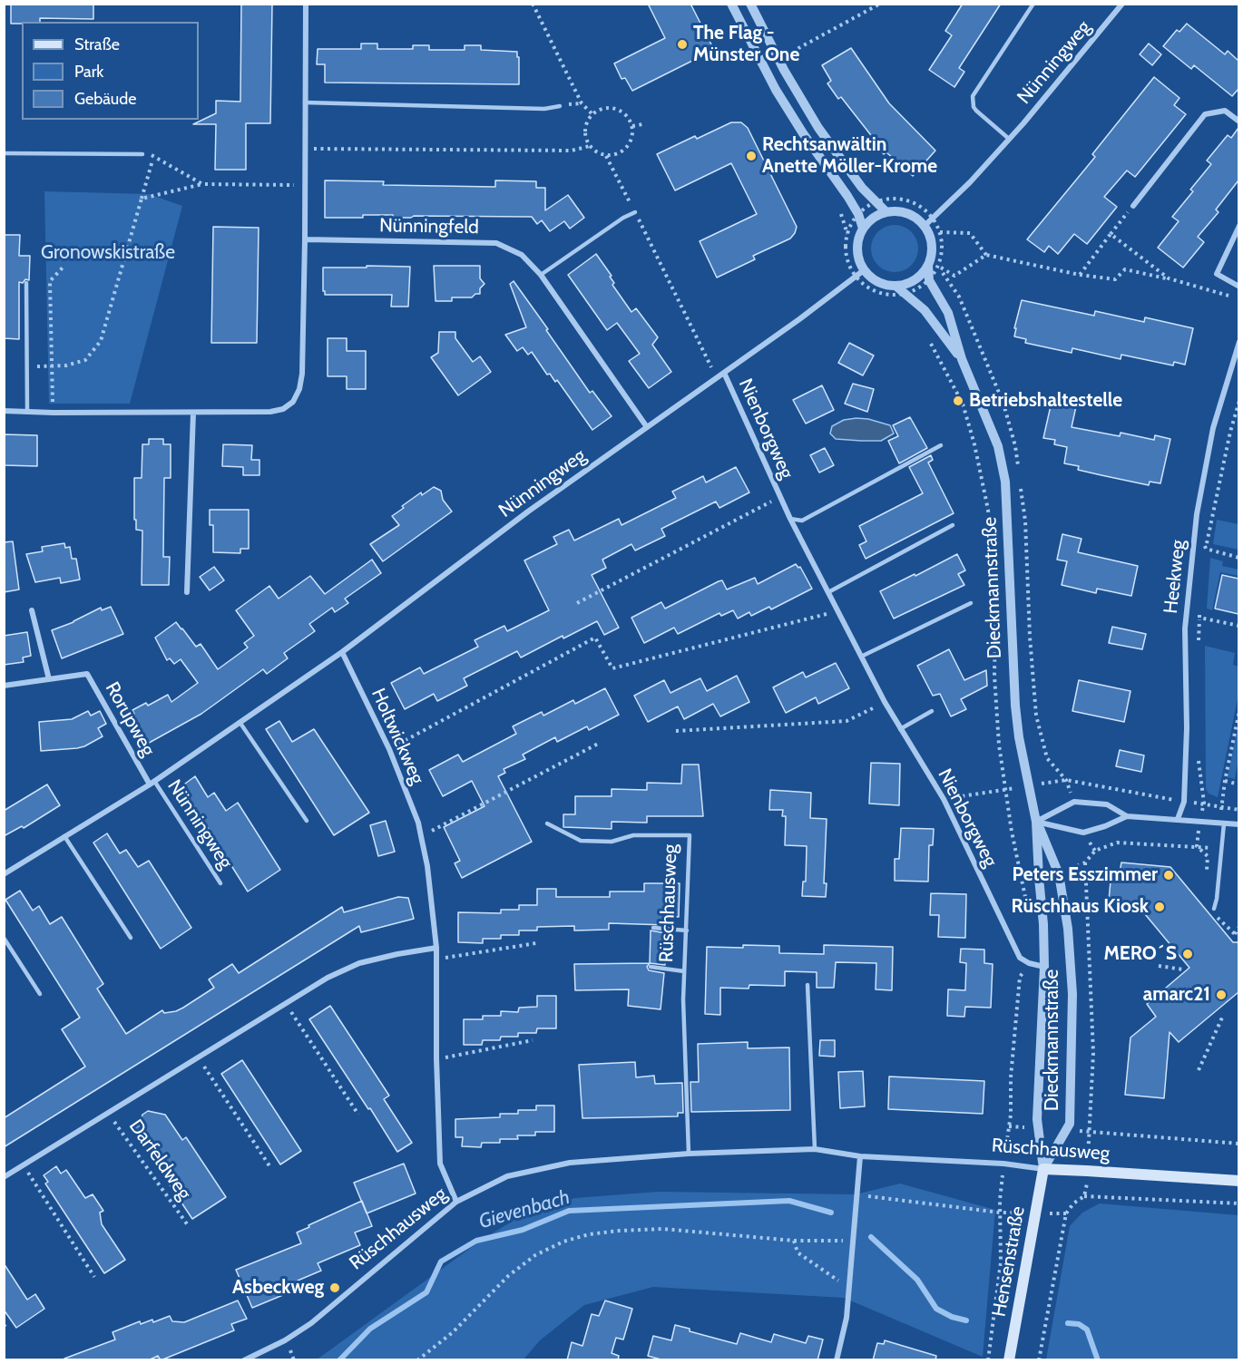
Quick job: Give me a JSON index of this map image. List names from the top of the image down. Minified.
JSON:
{"streets":{"main road":["Rüschhausweg","Hensenstraße"],"street":["Nünningweg","Nünningfeld","Nienborgweg","Heekweg","Dieckmannstraße","Rorupweg","Holtwickweg","Darfeldweg"]},"crossings":[["Nünningweg","Nünningfeld"],["Nünningweg","Nienborgweg"],["Nünningweg","Dieckmannstraße"],["Nünningweg","Rorupweg"],["Nünningweg","Holtwickweg"],["Nienborgweg","Dieckmannstraße"],["Dieckmannstraße","Rüschhausweg"],["Dieckmannstraße","Hensenstraße"],["Holtwickweg","Rüschhausweg"],["Holtwickweg","Darfeldweg"],["Rüschhausweg","Hensenstraße"]],"water":["Gievenbach"],"parks":["Gronowskistraße"],"places":["The Flag - Münster One","Rechtsanwältin Anette Möller-Krome","Betriebshaltestelle","Peters Esszimmer","Rüschhaus Kiosk","MERO´S","amarc21","Asbeckweg"],"legend":["Straße","Park","Gebäude"]}
